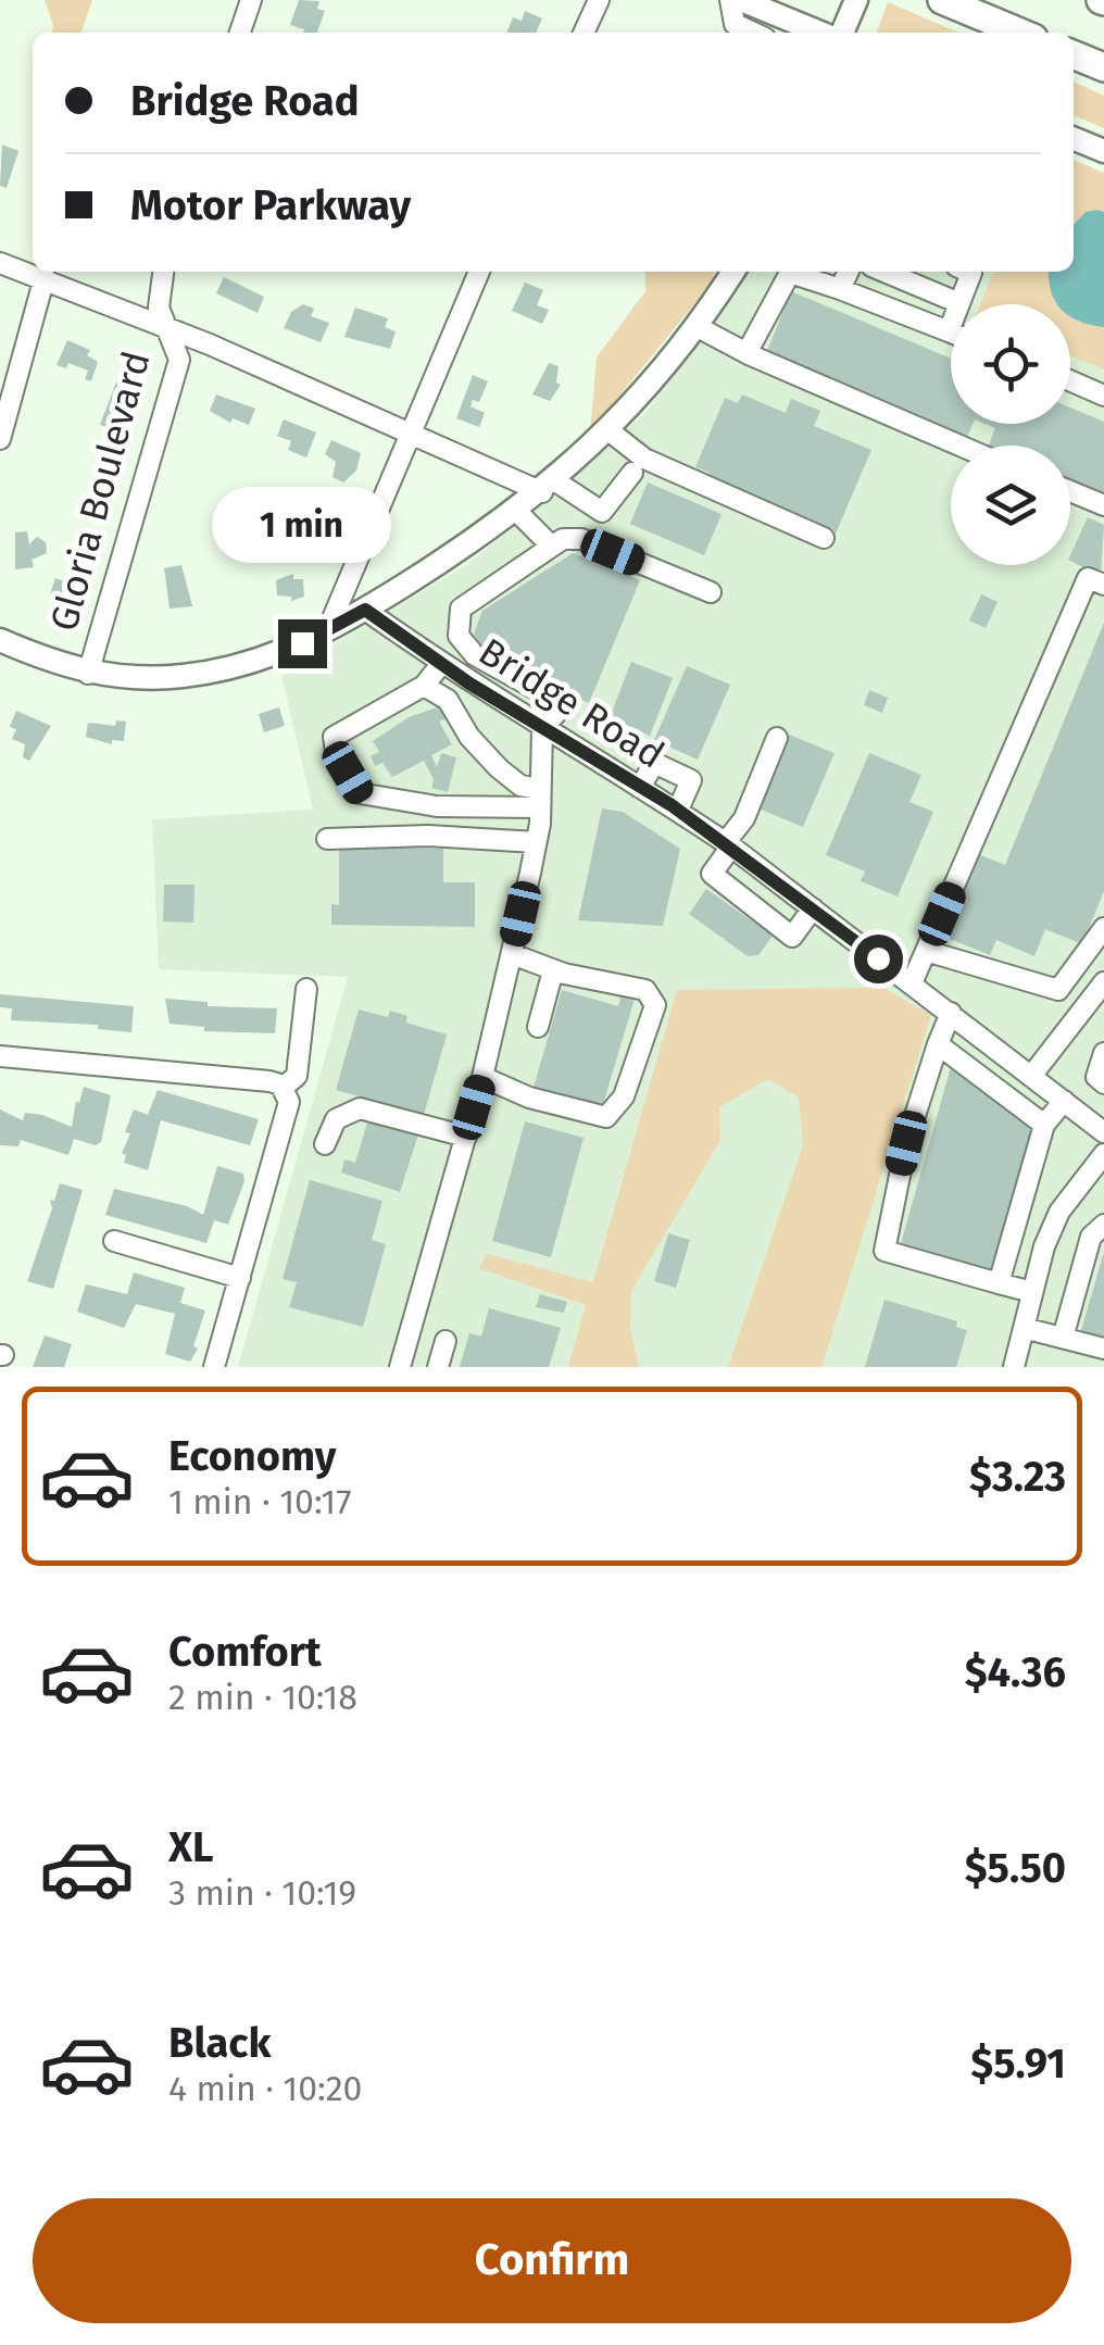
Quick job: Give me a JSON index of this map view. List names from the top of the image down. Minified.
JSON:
{"streets":{"street":["Gloria Boulevard","Bridge Road"]},"page":{"banner":["Bridge Road","Motor Parkway"],"bubble":"1 min","list":[{"name":"Economy","note":"1 min · 10:17","value":"$3.23"},{"name":"Comfort","note":"2 min · 10:18","value":"$4.36"},{"name":"XL","note":"3 min · 10:19","value":"$5.50"},{"name":"Black","note":"4 min · 10:20","value":"$5.91"}],"buttons":"Confirm"}}
